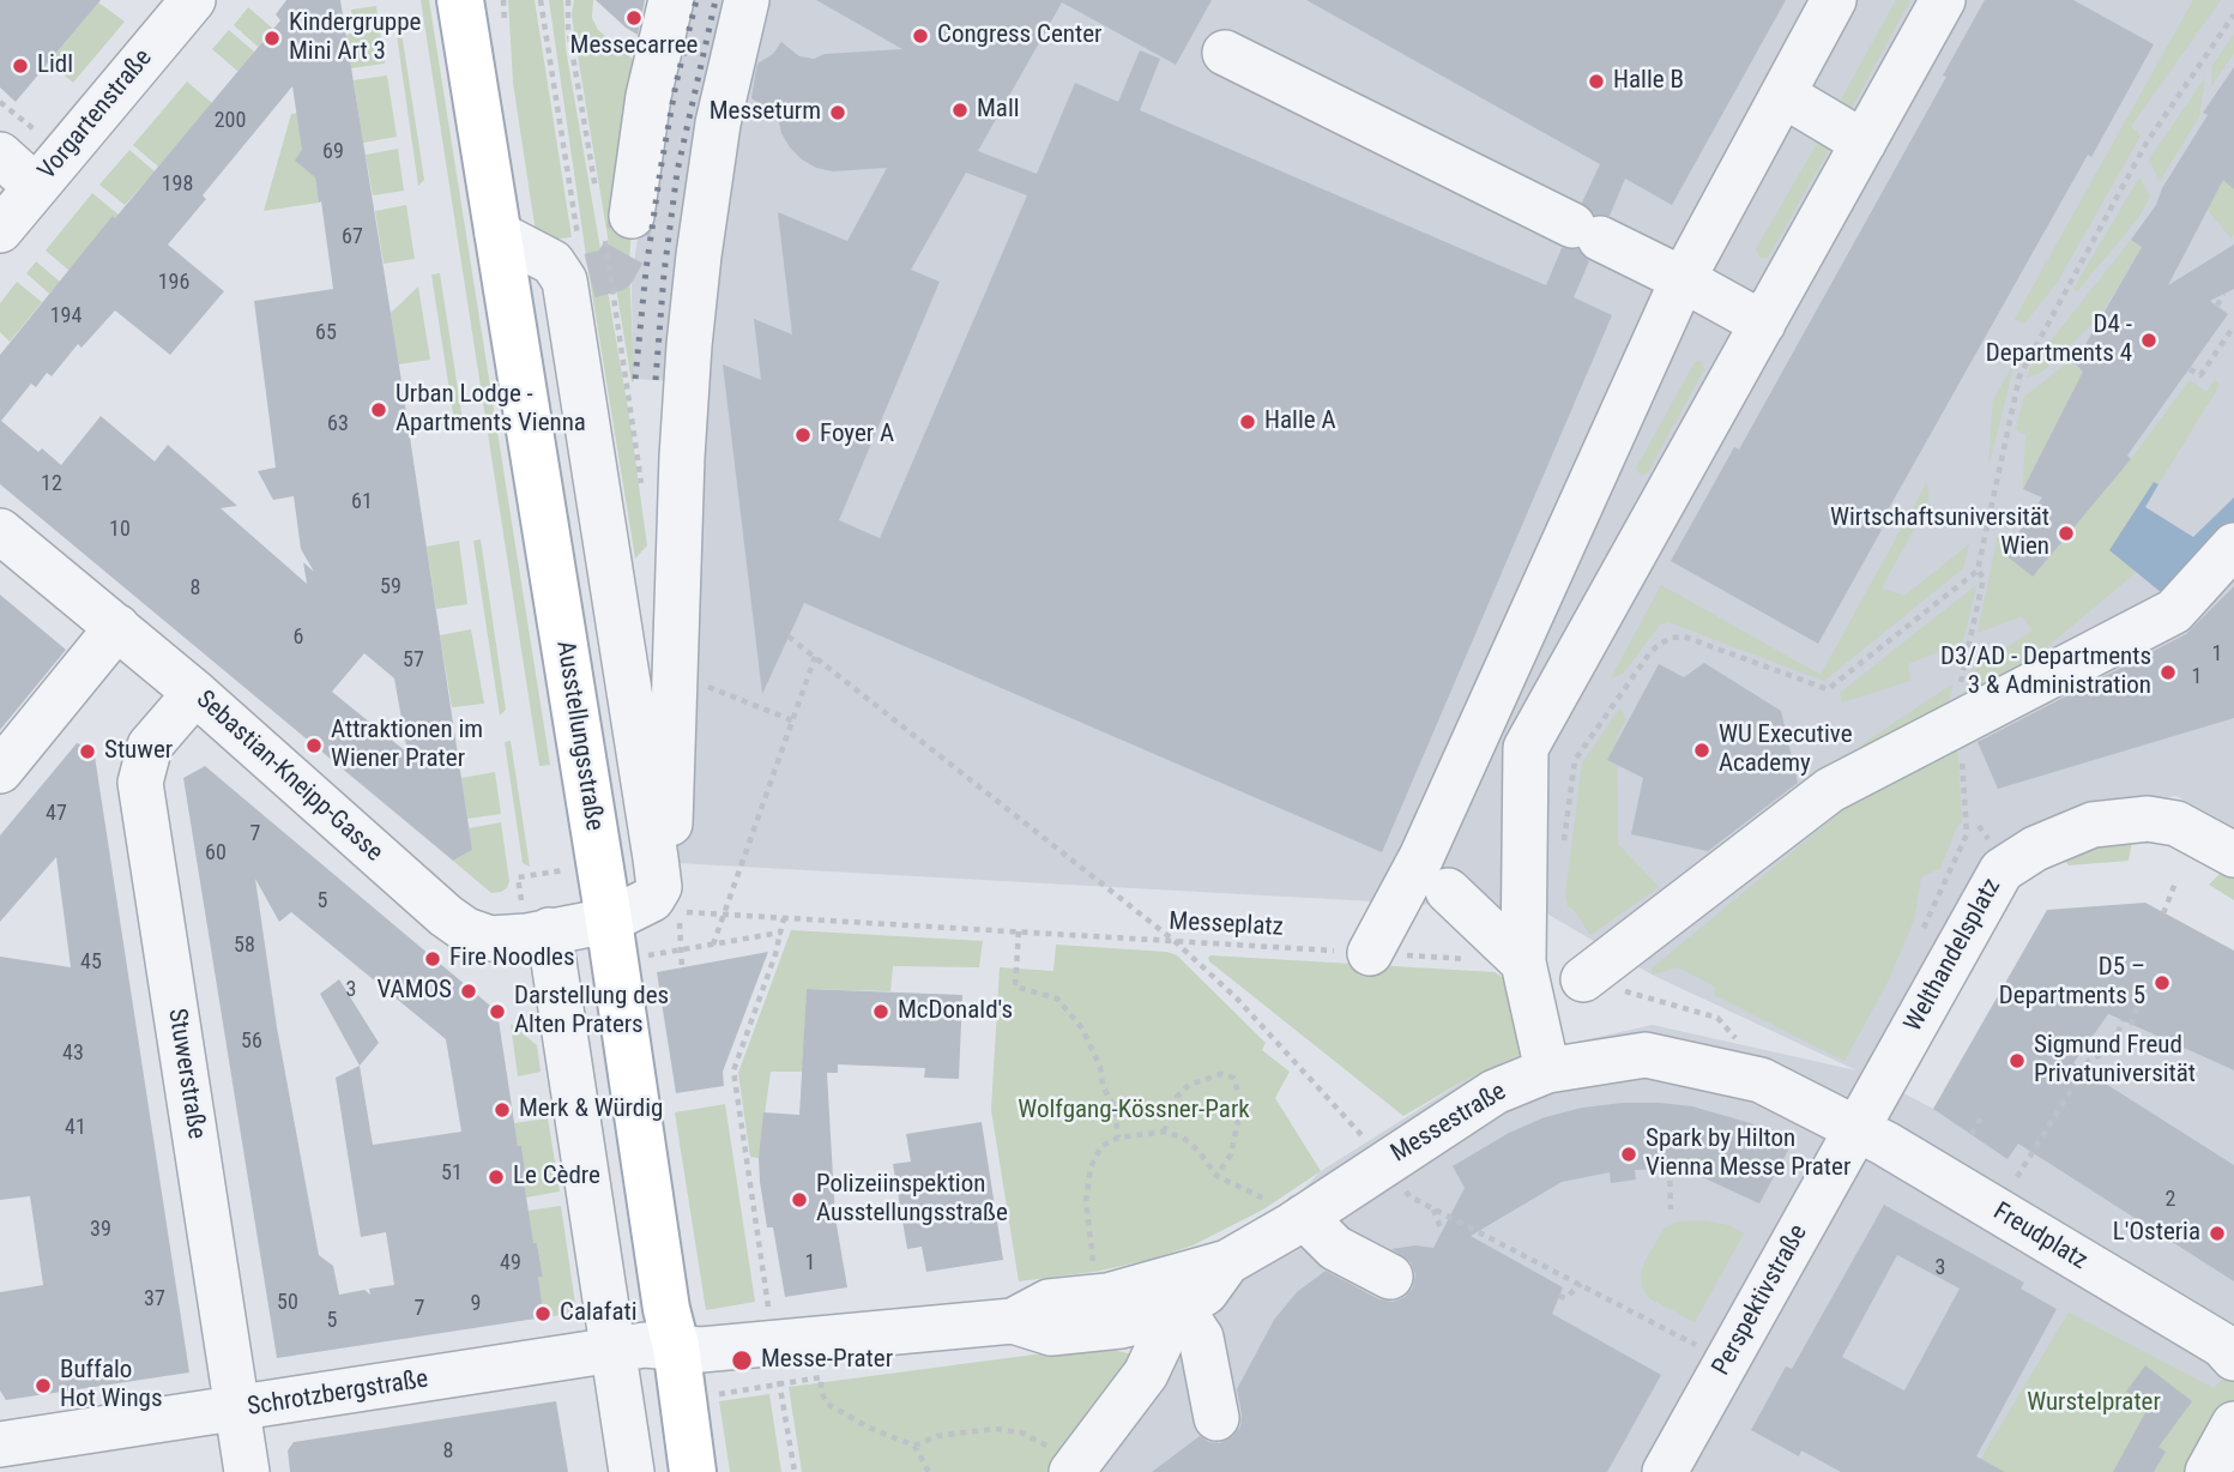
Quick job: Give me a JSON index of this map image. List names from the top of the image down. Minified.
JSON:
{"streets":{"main road":["Ausstellungsstraße"],"street":["Vorgartenstraße","Sebastian-Kneipp-Gasse","Welthandelsplatz","Stuwerstraße","Messestraße","Freudplatz","Perspektivstraße","Schrotzbergstraße"],"path":["Messeplatz"]},"crossings":[["Ausstellungsstraße","Sebastian-Kneipp-Gasse"],["Ausstellungsstraße","Schrotzbergstraße"],["Sebastian-Kneipp-Gasse","Stuwerstraße"],["Welthandelsplatz","Messestraße"],["Welthandelsplatz","Freudplatz"],["Welthandelsplatz","Perspektivstraße"],["Stuwerstraße","Schrotzbergstraße"],["Messestraße","Freudplatz"],["Messestraße","Perspektivstraße"],["Freudplatz","Perspektivstraße"]],"parks":["Wolfgang-Kössner-Park","Wurstelprater"],"places":["Messecarree","Congress Center","Kindergruppe Mini Art 3","Lidl","Halle B","Mall","Messeturm","D4 - Departments 4","Urban Lodge - Apartments Vienna","Halle A","Foyer A","Wirtschaftsuniversität Wien","D3/AD - Departments 3 & Administration","Attraktionen im Wiener Prater","WU Executive Academy","Stuwer","Fire Noodles","D5 – Departments 5","VAMOS","Darstellung des Alten Praters","McDonald's","Sigmund Freud Privatuniversität","Merk & Würdig","Spark by Hilton Vienna Messe Prater","Le Cèdre","Polizeiinspektion Ausstellungsstraße","L'Osteria","Calafati","Messe-Prater","Buffalo Hot Wings"],"house_numbers":["200","69","198","67","196","194","65","63","12","61","10","59","8","6","1","57","1","47","7","60","5","58","45","3","56","43","41","51","2","39","49","1","3","37","50","9","7","5","8"]}
